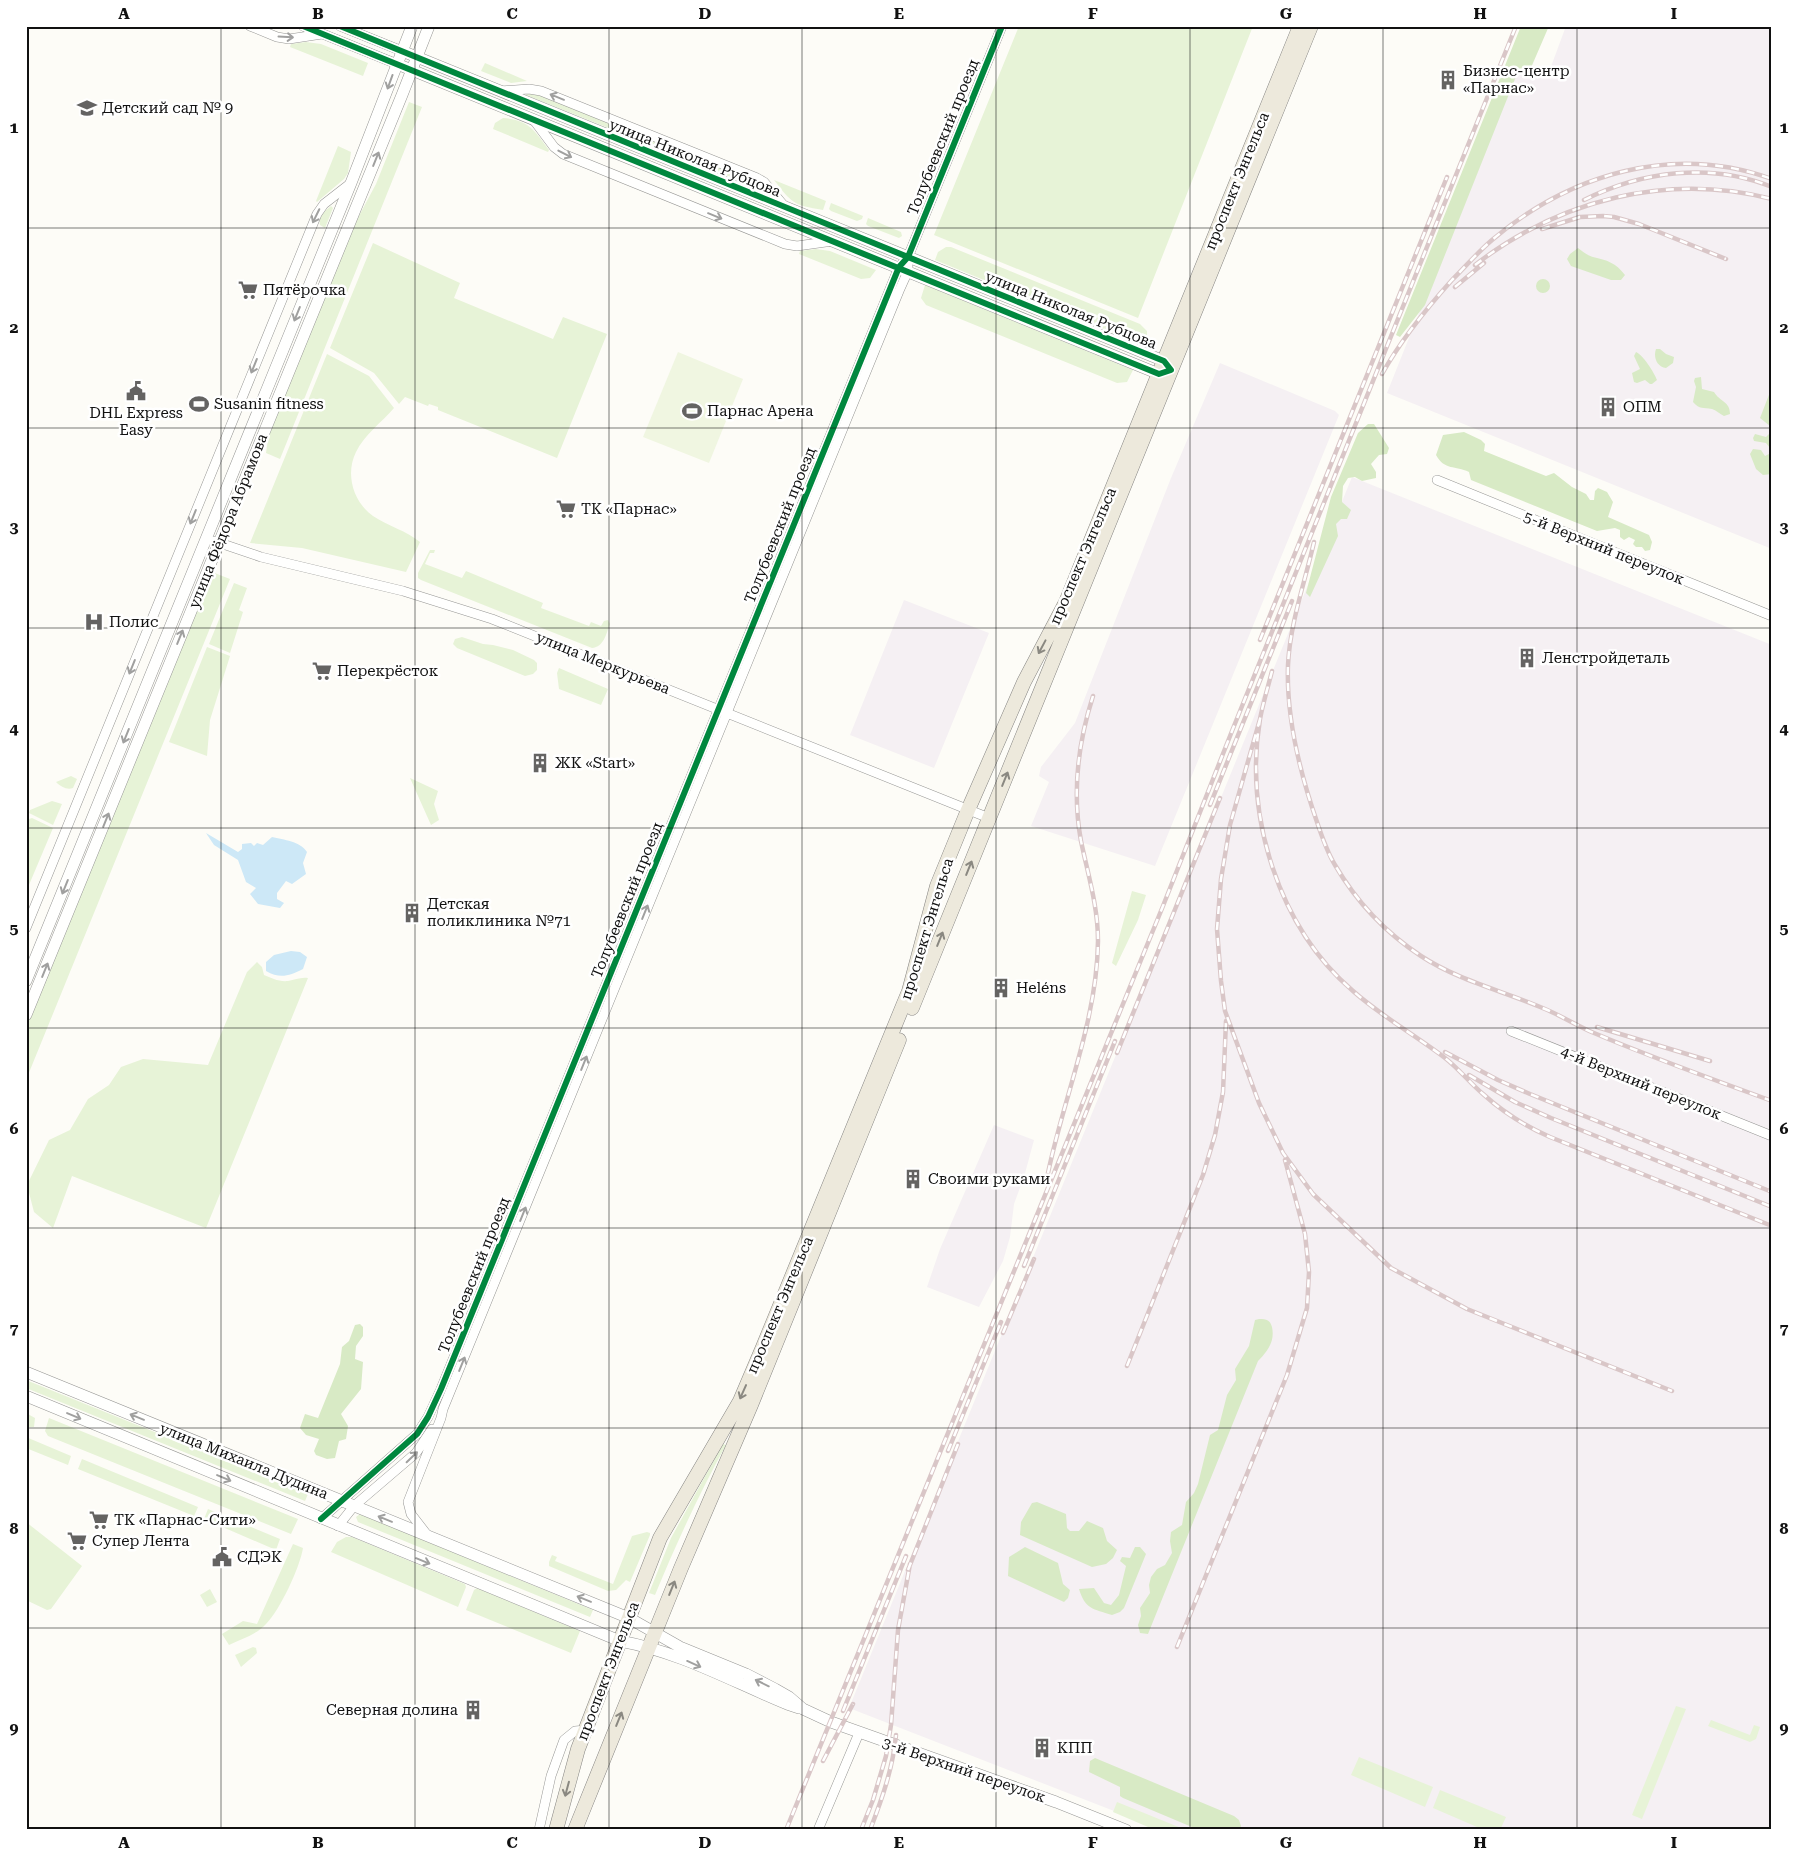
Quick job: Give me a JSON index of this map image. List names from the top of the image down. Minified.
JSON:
{"streets":{"main road":["проспект Энгельса"],"street":["Толубеевский проезд","улица Николая Рубцова","улица Фёдора Абрамова","5-й Верхний переулок","улица Меркурьева","4-й Верхний переулок","улица Михаила Дудина","3-й Верхний переулок"]},"crossings":[["Толубеевский проезд","улица Николая Рубцова"],["Толубеевский проезд","улица Меркурьева"],["Толубеевский проезд","улица Михаила Дудина"],["улица Николая Рубцова","проспект Энгельса"],["улица Николая Рубцова","улица Фёдора Абрамова"],["проспект Энгельса","улица Меркурьева"],["проспект Энгельса","улица Михаила Дудина"],["проспект Энгельса","3-й Верхний переулок"],["улица Фёдора Абрамова","улица Меркурьева"],["улица Михаила Дудина","3-й Верхний переулок"]],"places":{"building":["Бизнес-центр «Парнас»","ОПМ","Ленстройдеталь","ЖК «Start»","Детская поликлиника №71","Heléns","Своими руками","Северная долина","КПП"],"school or university":["Детский сад № 9"],"supermarket":["Пятёрочка","ТК «Парнас»","Перекрёсток","ТК «Парнас-Сити»","Супер Лента"],"public building":["DHL Express Easy","СДЭК"],"sports":["Susanin fitness","Парнас Арена"],"hospital":["Полис"]},"grid":{"columns":["A","B","C","D","E","F","G","H","I"],"rows":["1","2","3","4","5","6","7","8","9"]}}
